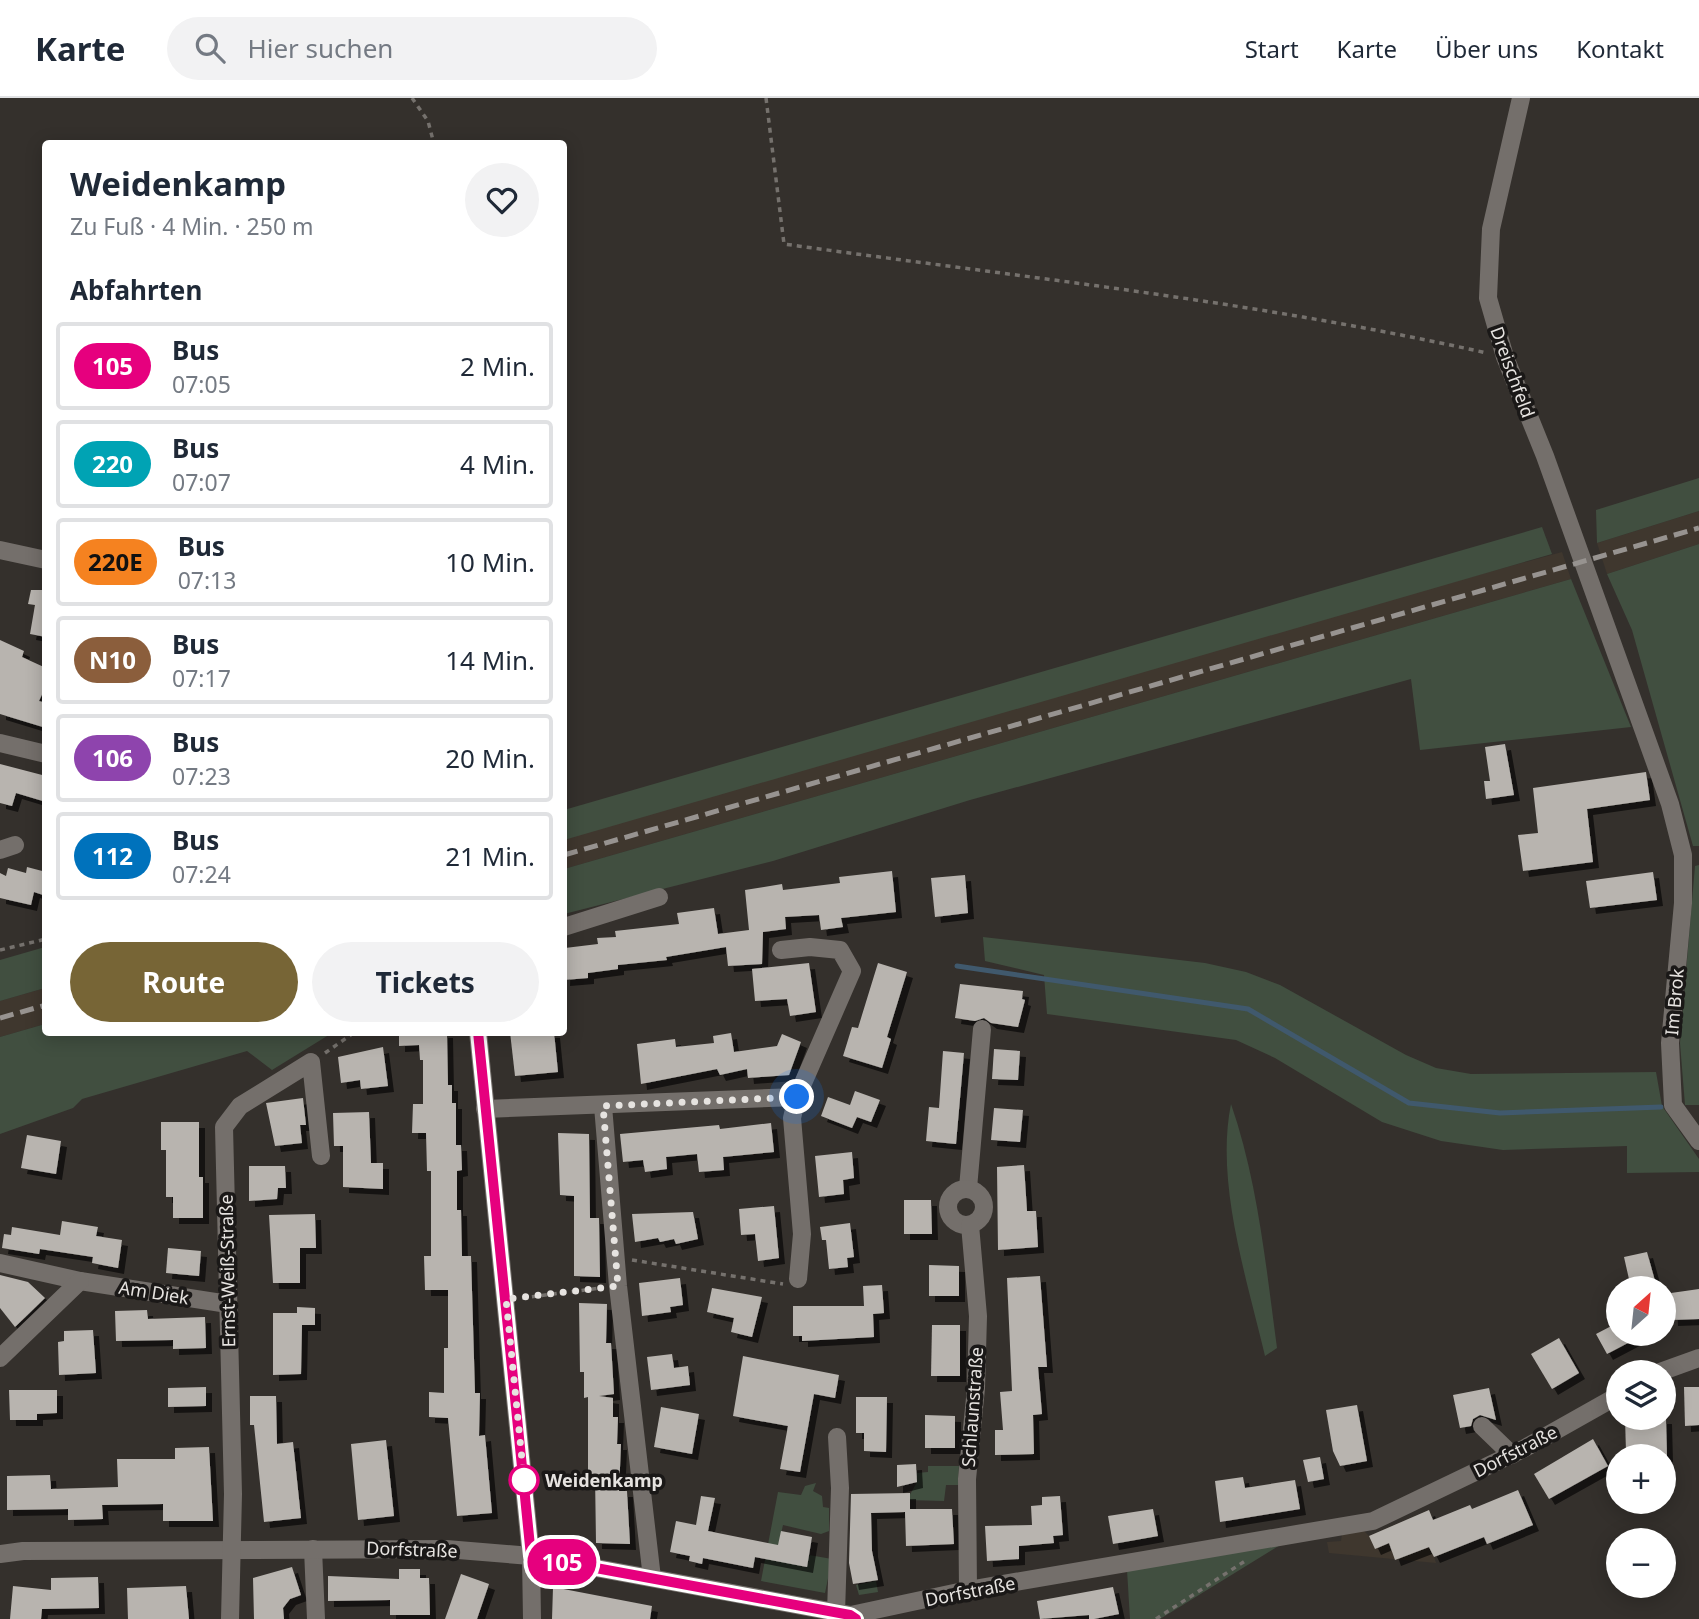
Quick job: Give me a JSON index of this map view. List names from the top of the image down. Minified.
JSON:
{"streets":{"street":["Dreischfeld","Im Brok","Ernst-Weiß-Straße","Am Diek","Schlaunstraße","Dorfstraße"]},"crossings":[["Dreischfeld","Im Brok"],["Ernst-Weiß-Straße","Am Diek"],["Ernst-Weiß-Straße","Dorfstraße"],["Schlaunstraße","Dorfstraße"]],"places":["Weidenkamp"],"lines":["bus line 105"],"north":"top right","page":{"header":"Karte","search":"Hier suchen","nav":["Start","Karte","Über uns","Kontakt"],"on_map":"105","heading":[["Weidenkamp","Zu Fuß · 4 Min. · 250 m"],"Abfahrten"],"list":[{"mark":"105","name":"Bus","note":"07:05","value":"2 Min."},{"mark":"220","name":"Bus","note":"07:07","value":"4 Min."},{"mark":"220E","name":"Bus","note":"07:13","value":"10 Min."},{"mark":"N10","name":"Bus","note":"07:17","value":"14 Min."},{"mark":"106","name":"Bus","note":"07:23","value":"20 Min."},{"mark":"112","name":"Bus","note":"07:24","value":"21 Min."}],"buttons":["Route","Tickets"],"map_buttons":["+","−"]}}
